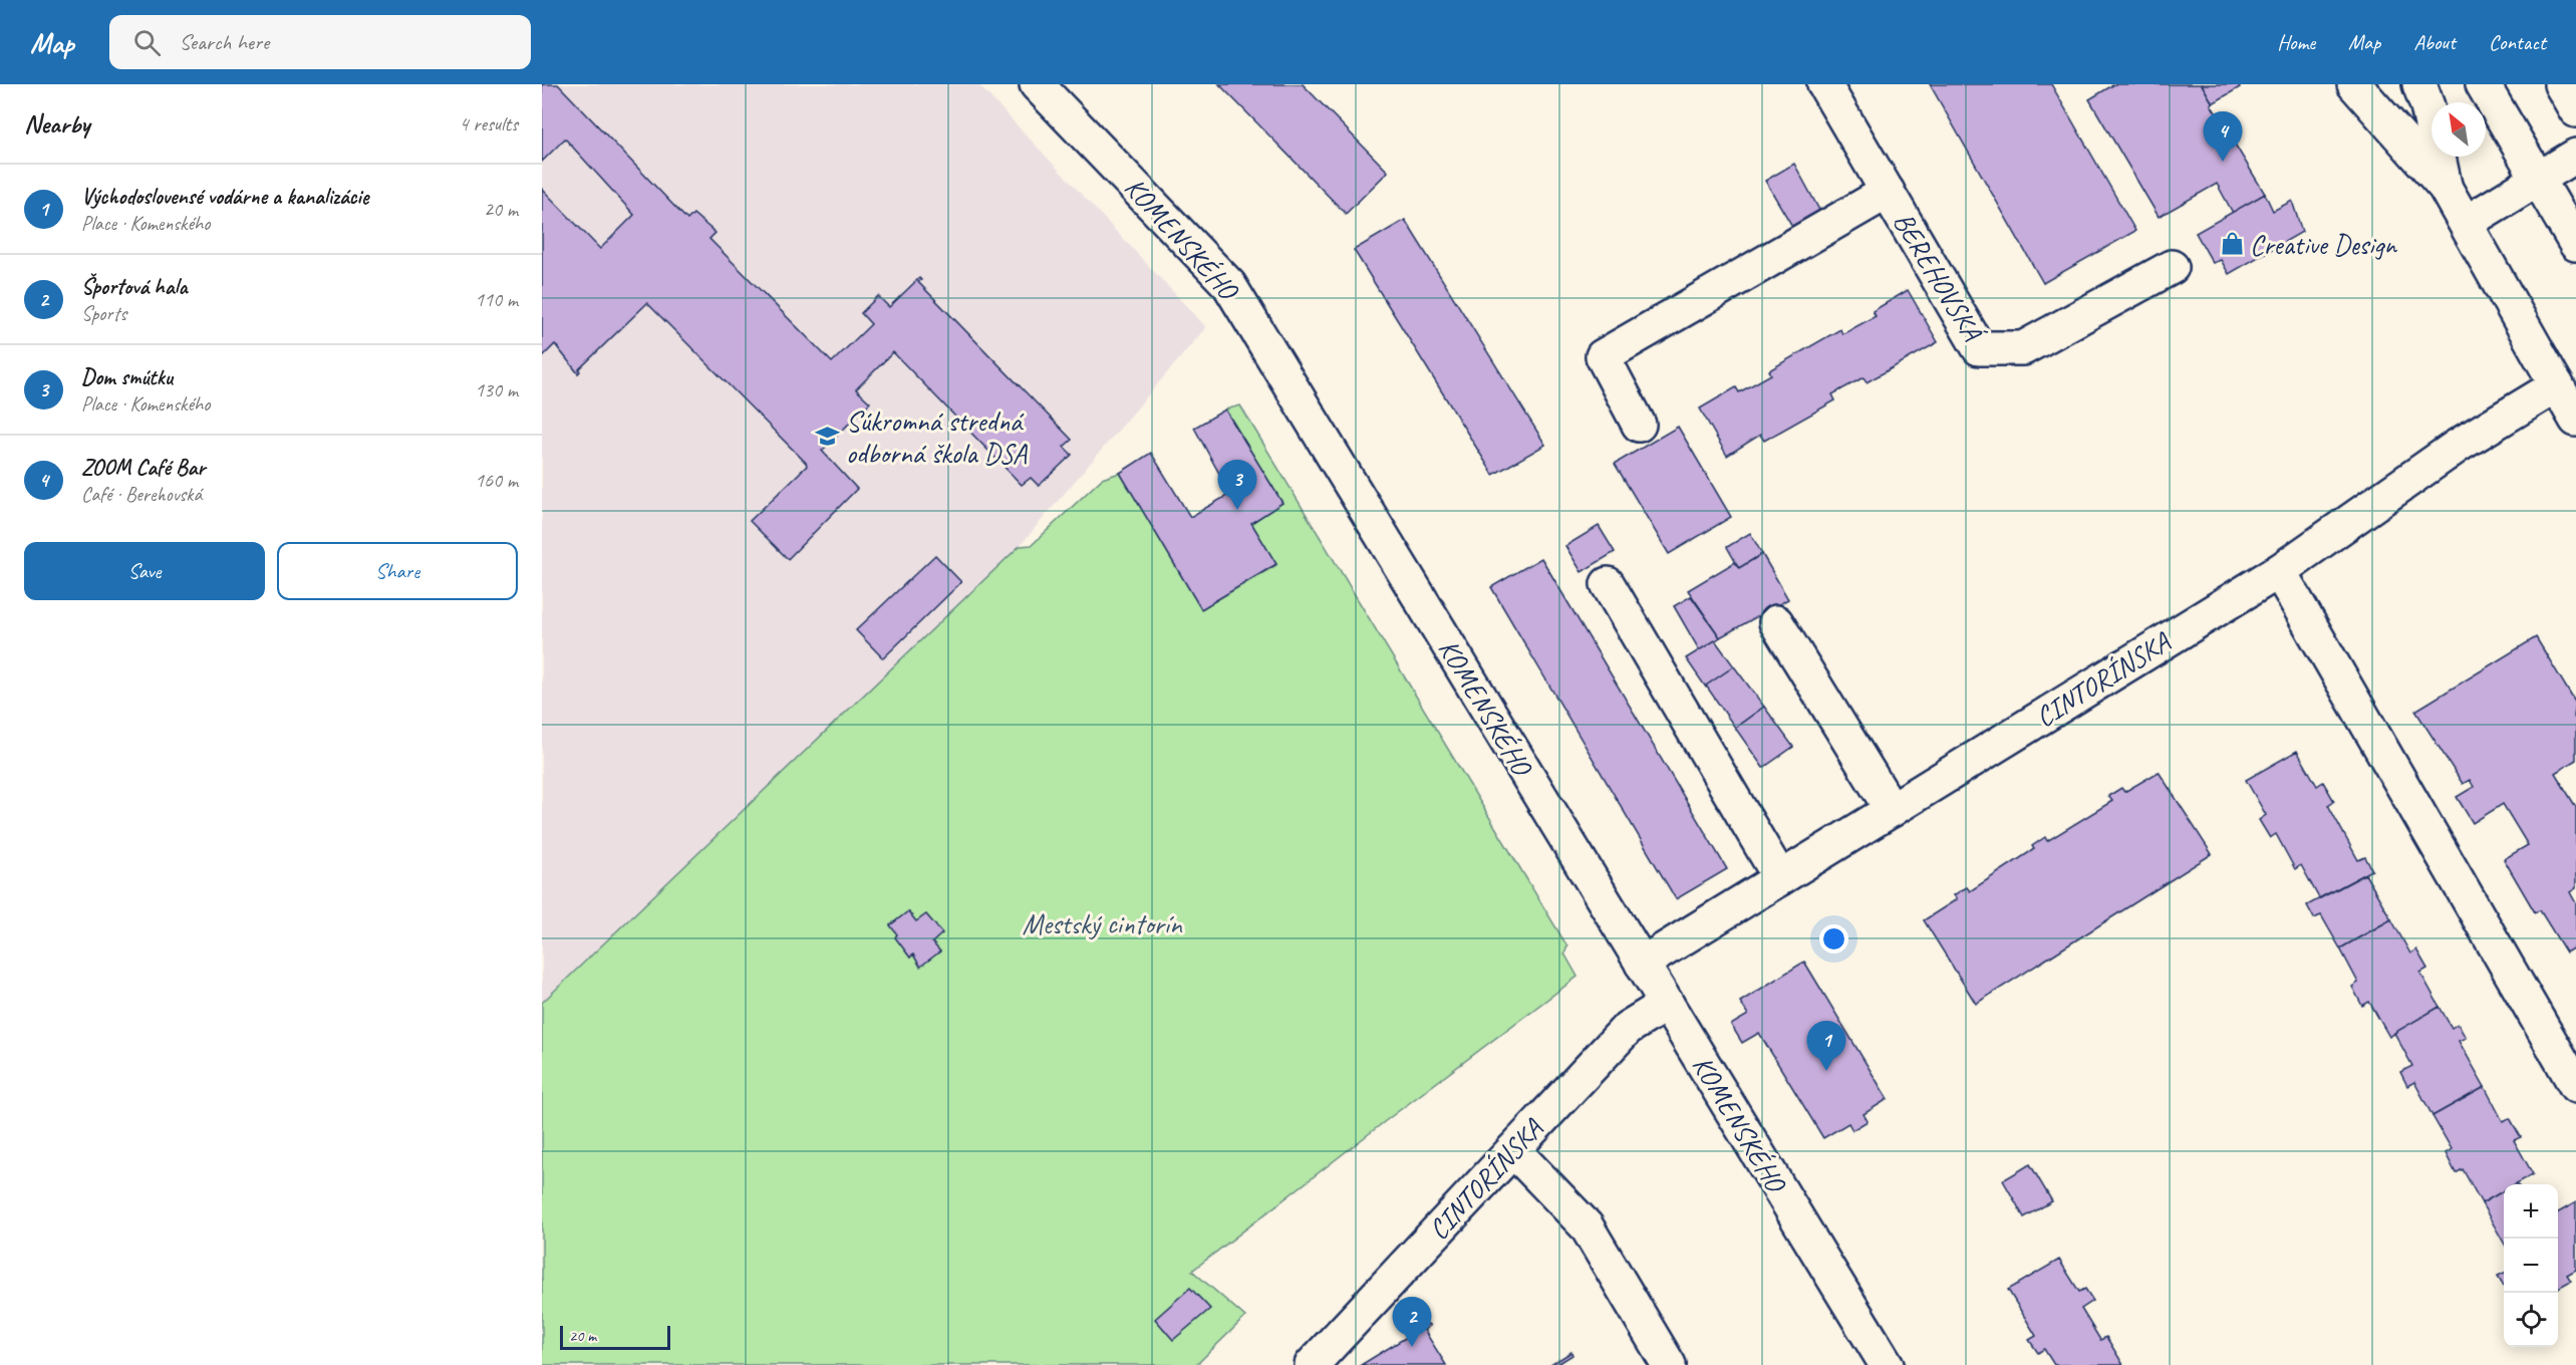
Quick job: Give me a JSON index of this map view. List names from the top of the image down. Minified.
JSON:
{"streets":{"street":["KOMENSKÉHO","BEREHOVSKÁ","CINTORÍNSKA"]},"crossings":[["KOMENSKÉHO","CINTORÍNSKA"]],"parks":["Mestský cintorín"],"places":{"shop":["Creative Design"],"school or university":["Súkromná stredná odborná škola DSA"]},"scale_bar":"20 m","north":"top left","page":{"header":"Map","search":"Search here","nav":["Home","Map","About","Contact"],"heading":["Nearby","4 results"],"pins":["4","3","1","2"],"list":[{"mark":"1","name":"Východoslovensé vodárne a kanalizácie","note":"Place · Komenského","value":"20 m"},{"mark":"2","name":"Športová hala","note":"Sports","value":"110 m"},{"mark":"3","name":"Dom smútku","note":"Place · Komenského","value":"130 m"},{"mark":"4","name":"ZOOM Café Bar","note":"Café · Berehovská","value":"160 m"}],"buttons":["Save","Share"],"map_buttons":["+","−"],"scale":"20 m"}}
